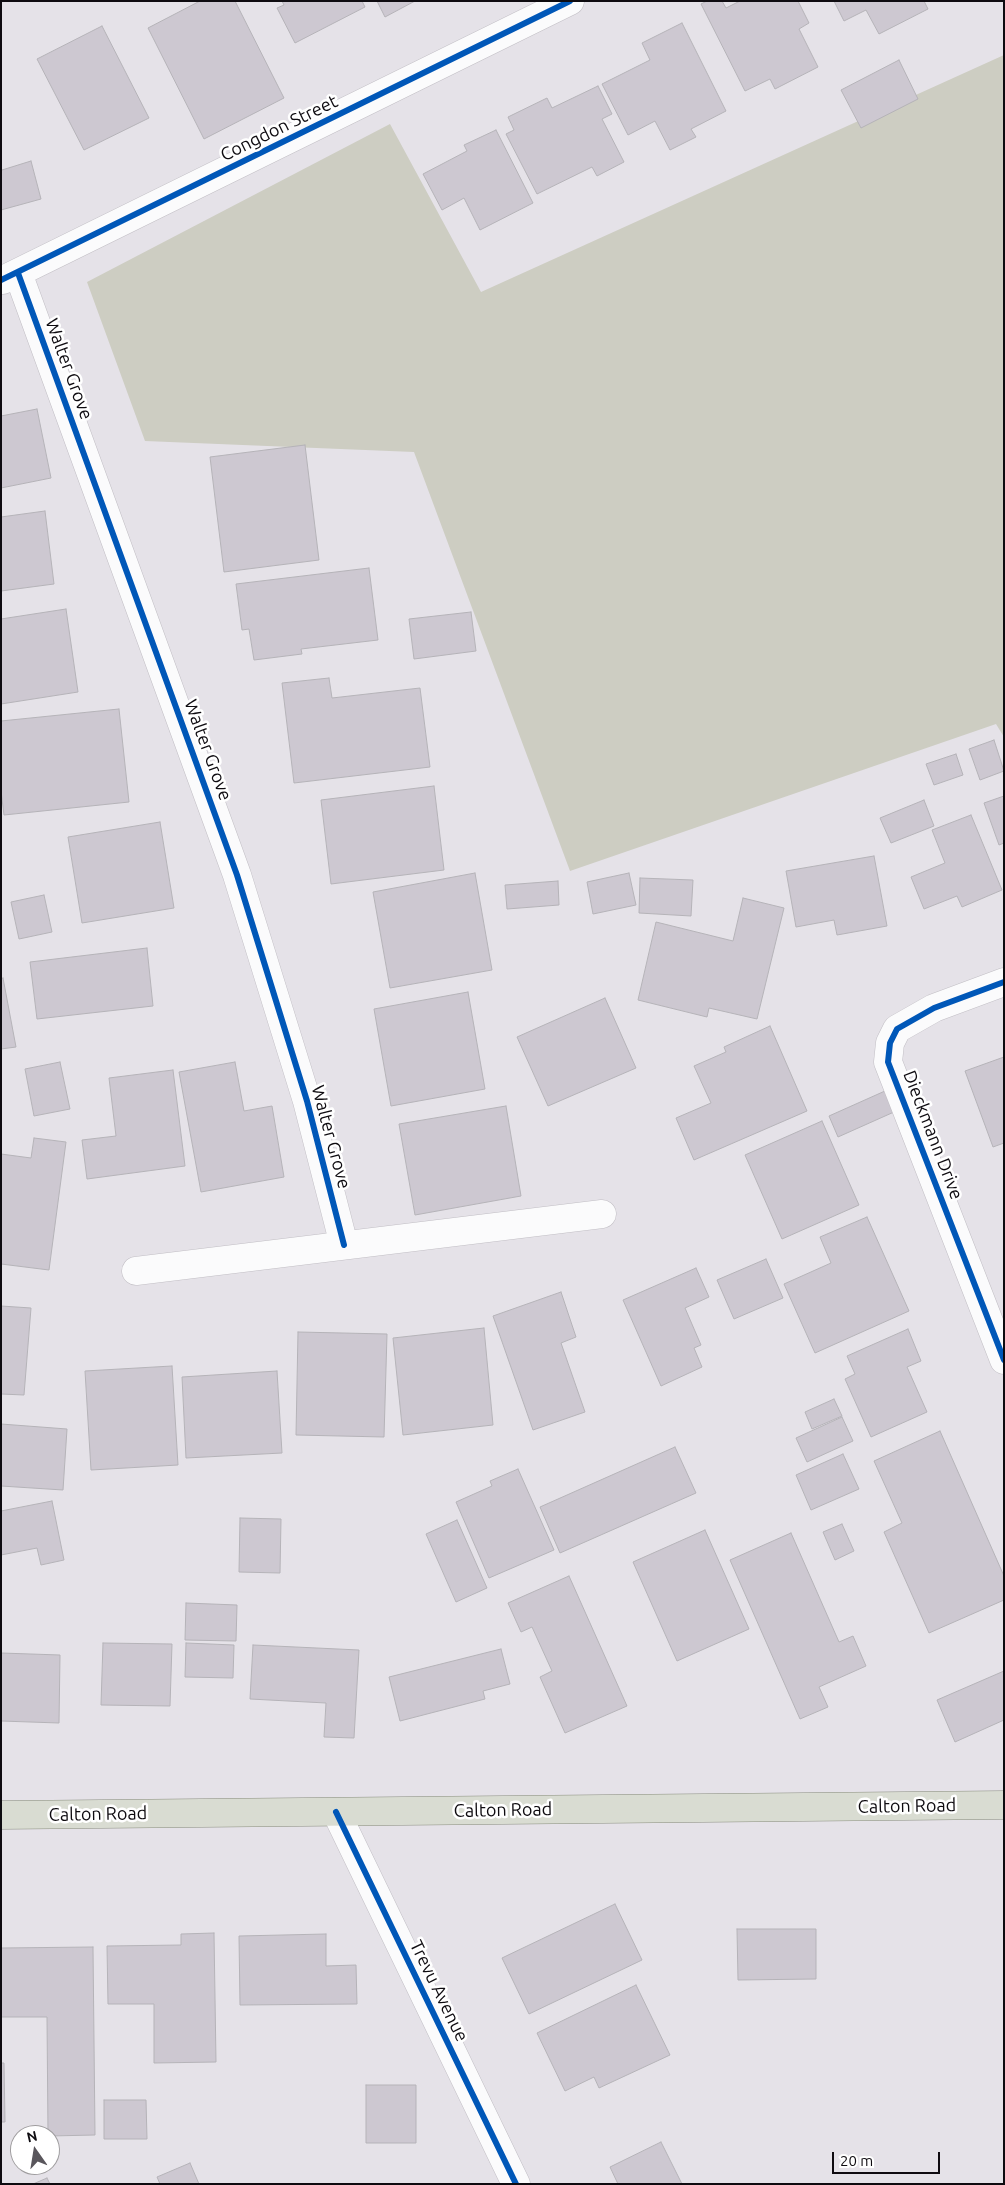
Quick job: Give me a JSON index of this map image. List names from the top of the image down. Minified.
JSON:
{"streets":{"main road":["Calton Road"],"street":["Congdon Street","Walter Grove","Dieckmann Drive","Trevu Avenue"]},"crossings":[["Congdon Street","Walter Grove"],["Calton Road","Trevu Avenue"]],"scale_bar":"20 m","north":"top"}
